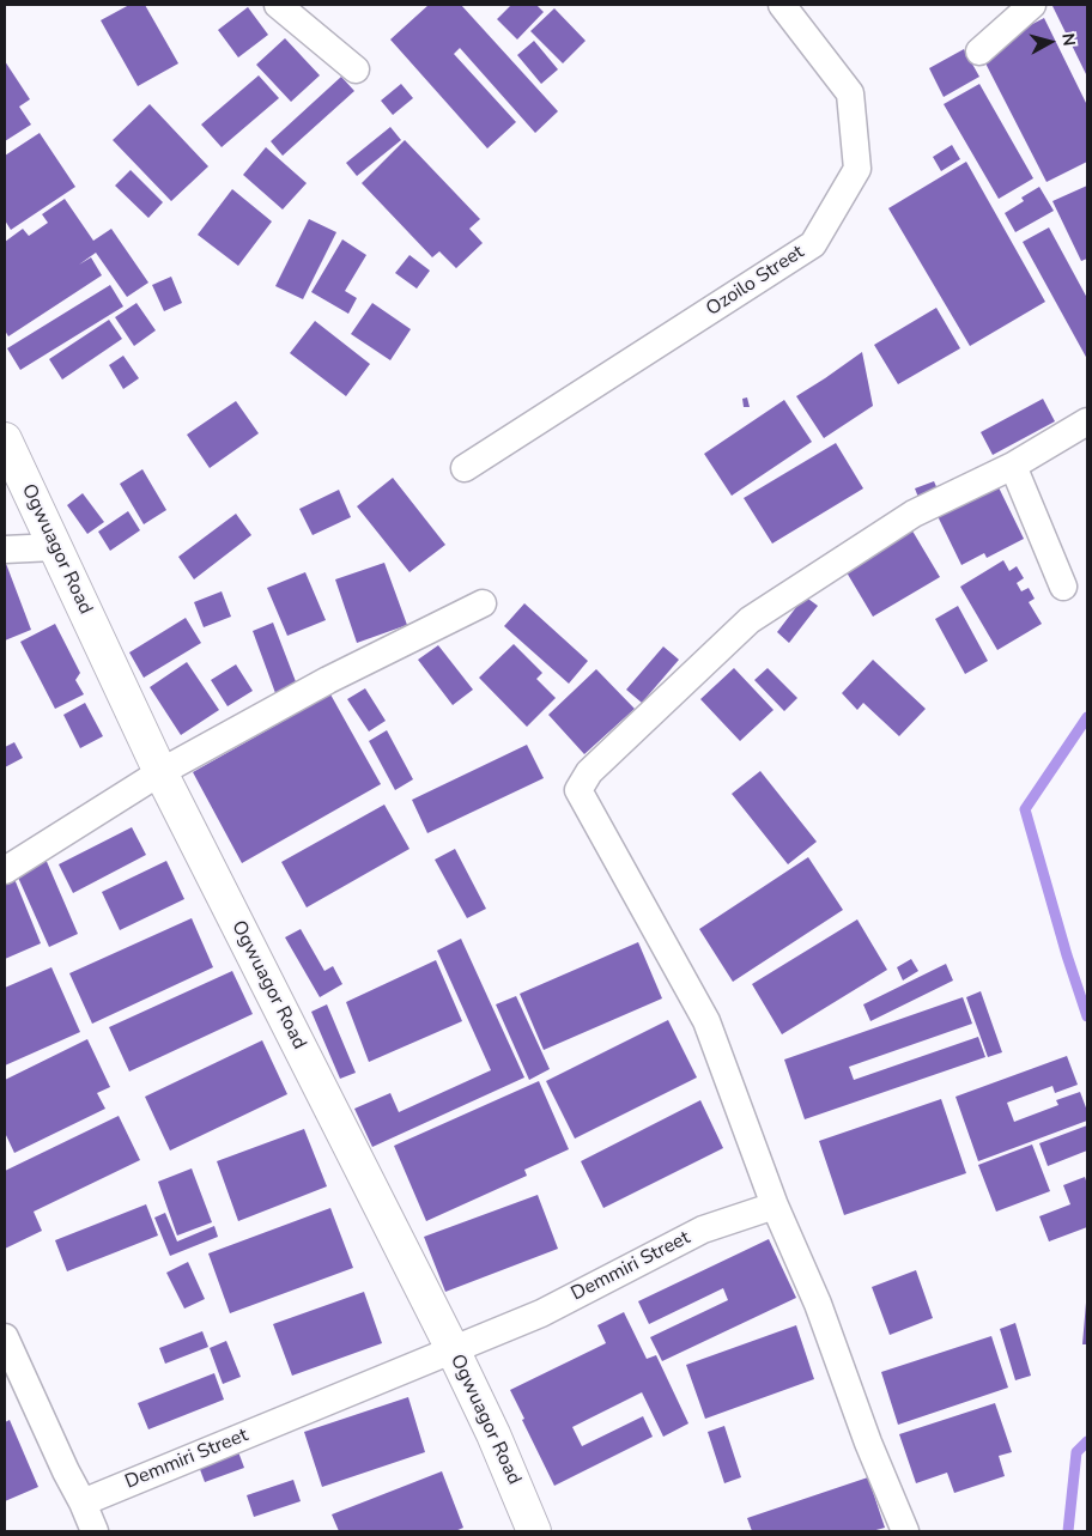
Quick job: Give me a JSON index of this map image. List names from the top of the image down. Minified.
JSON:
{"streets":{"street":["Ozoilo Street","Ogwuagor Road","Demmiri Street"]},"crossings":[["Ogwuagor Road","Demmiri Street"]],"north":"right"}
